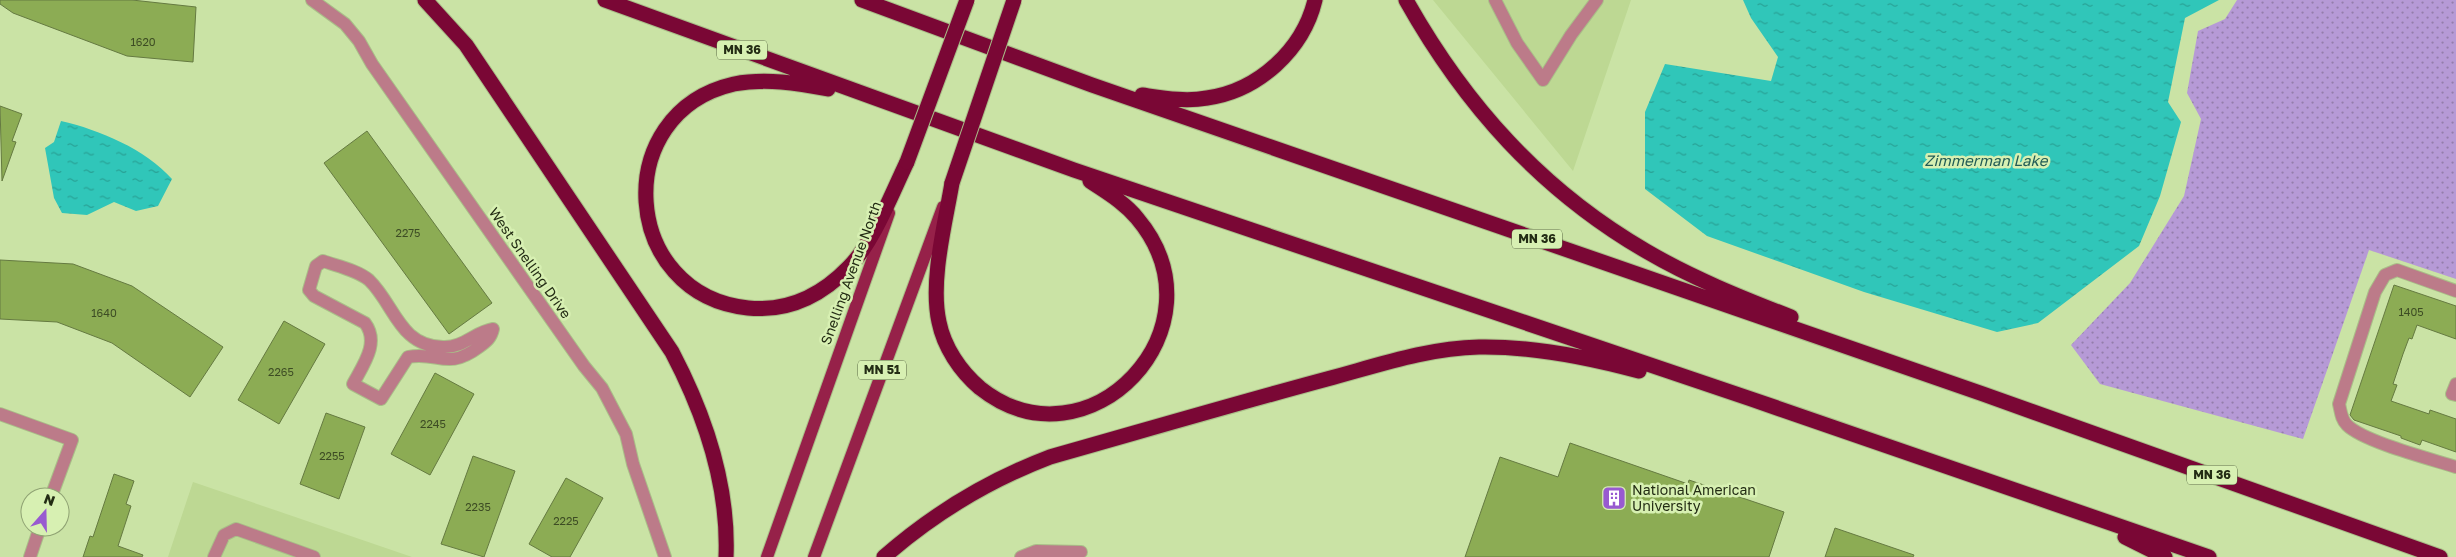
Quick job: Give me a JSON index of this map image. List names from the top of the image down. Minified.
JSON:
{"streets":{"highway":["MN 36","Snelling Avenue North","MN 51"],"street":["West Snelling Drive"]},"water":["Zimmerman Lake"],"places":{"building":["National American University"]},"house_numbers":["1620","2275","1405","1640","2265","2245","2255","2235","2225"],"north":"top"}
